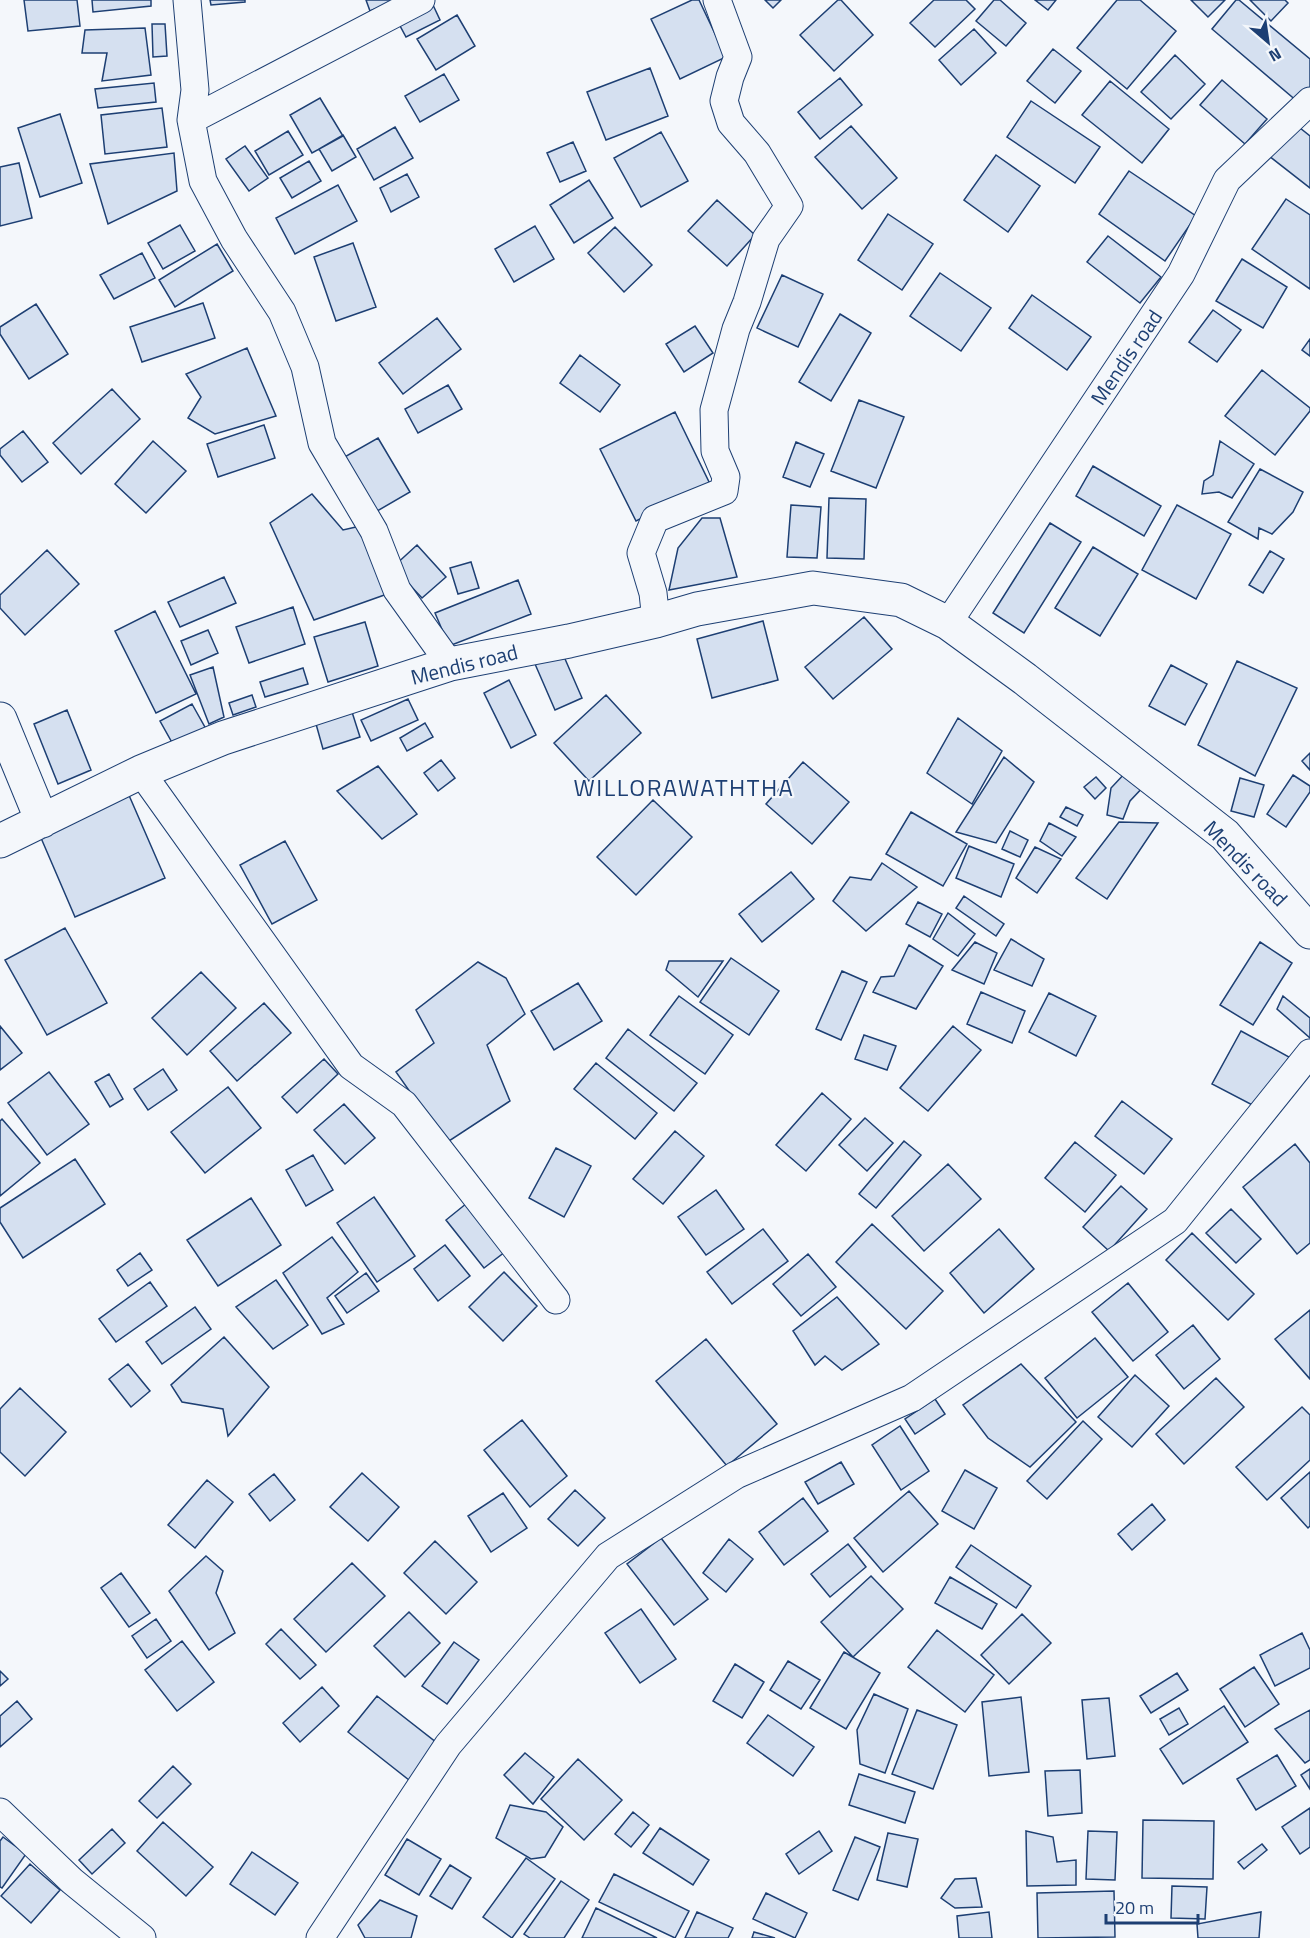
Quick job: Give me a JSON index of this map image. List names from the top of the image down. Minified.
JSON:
{"streets":{"street":["Mendis road"]},"districts":["WILLORAWATHTHA"],"scale_bar":"20 m","north":"bottom right"}
